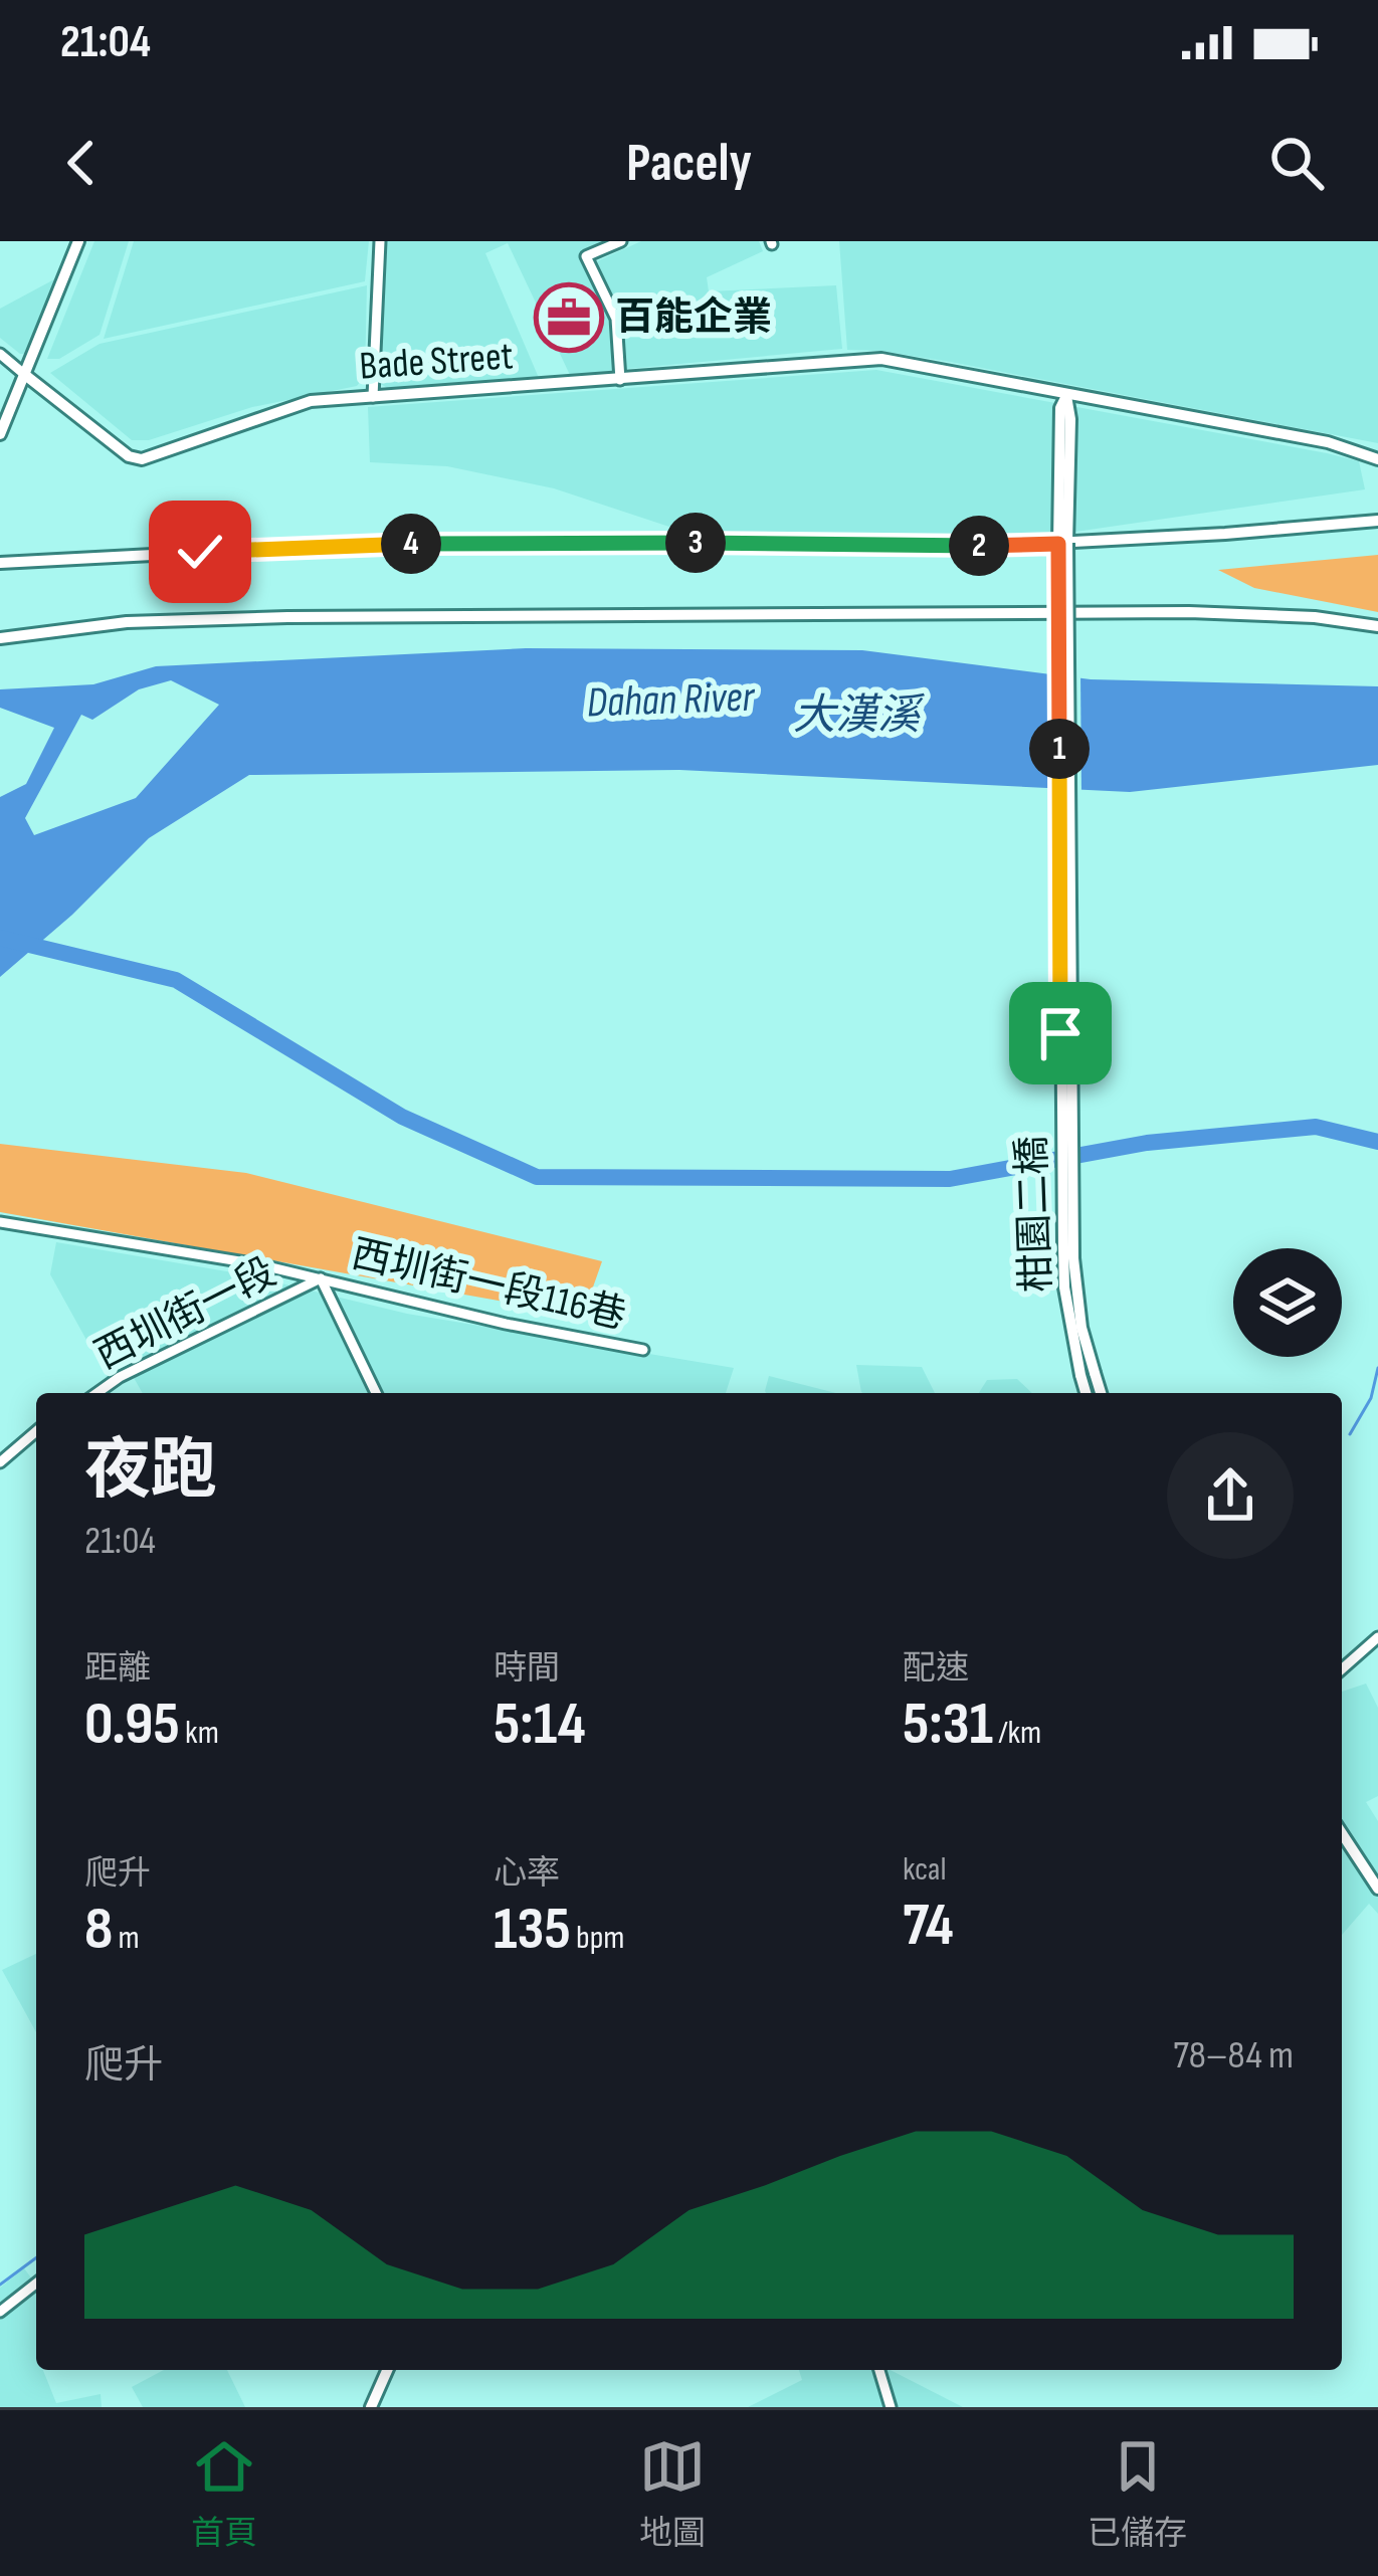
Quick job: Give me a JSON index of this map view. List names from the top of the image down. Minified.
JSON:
{"streets":{"street":["Bade Street","柑園二橋","西圳街一段116巷","西圳街一段"]},"crossings":[["西圳街一段116巷","西圳街一段"]],"water":["Dahan River","大漢溪"],"places":{"office":["百能企業"]},"page":{"status":"21:04","header":"Pacely","pins":["3","4","2","1"],"heading":["夜跑","21:04"],"stats":[["距離","0.95 km"],["時間","5:14"],["配速","5:31 /km"],["爬升","8 m"],["心率","135 bpm"],["kcal","74"]],"chart":["爬升","78–84 m"],"tabs":["首頁","地圖","已儲存"]}}
